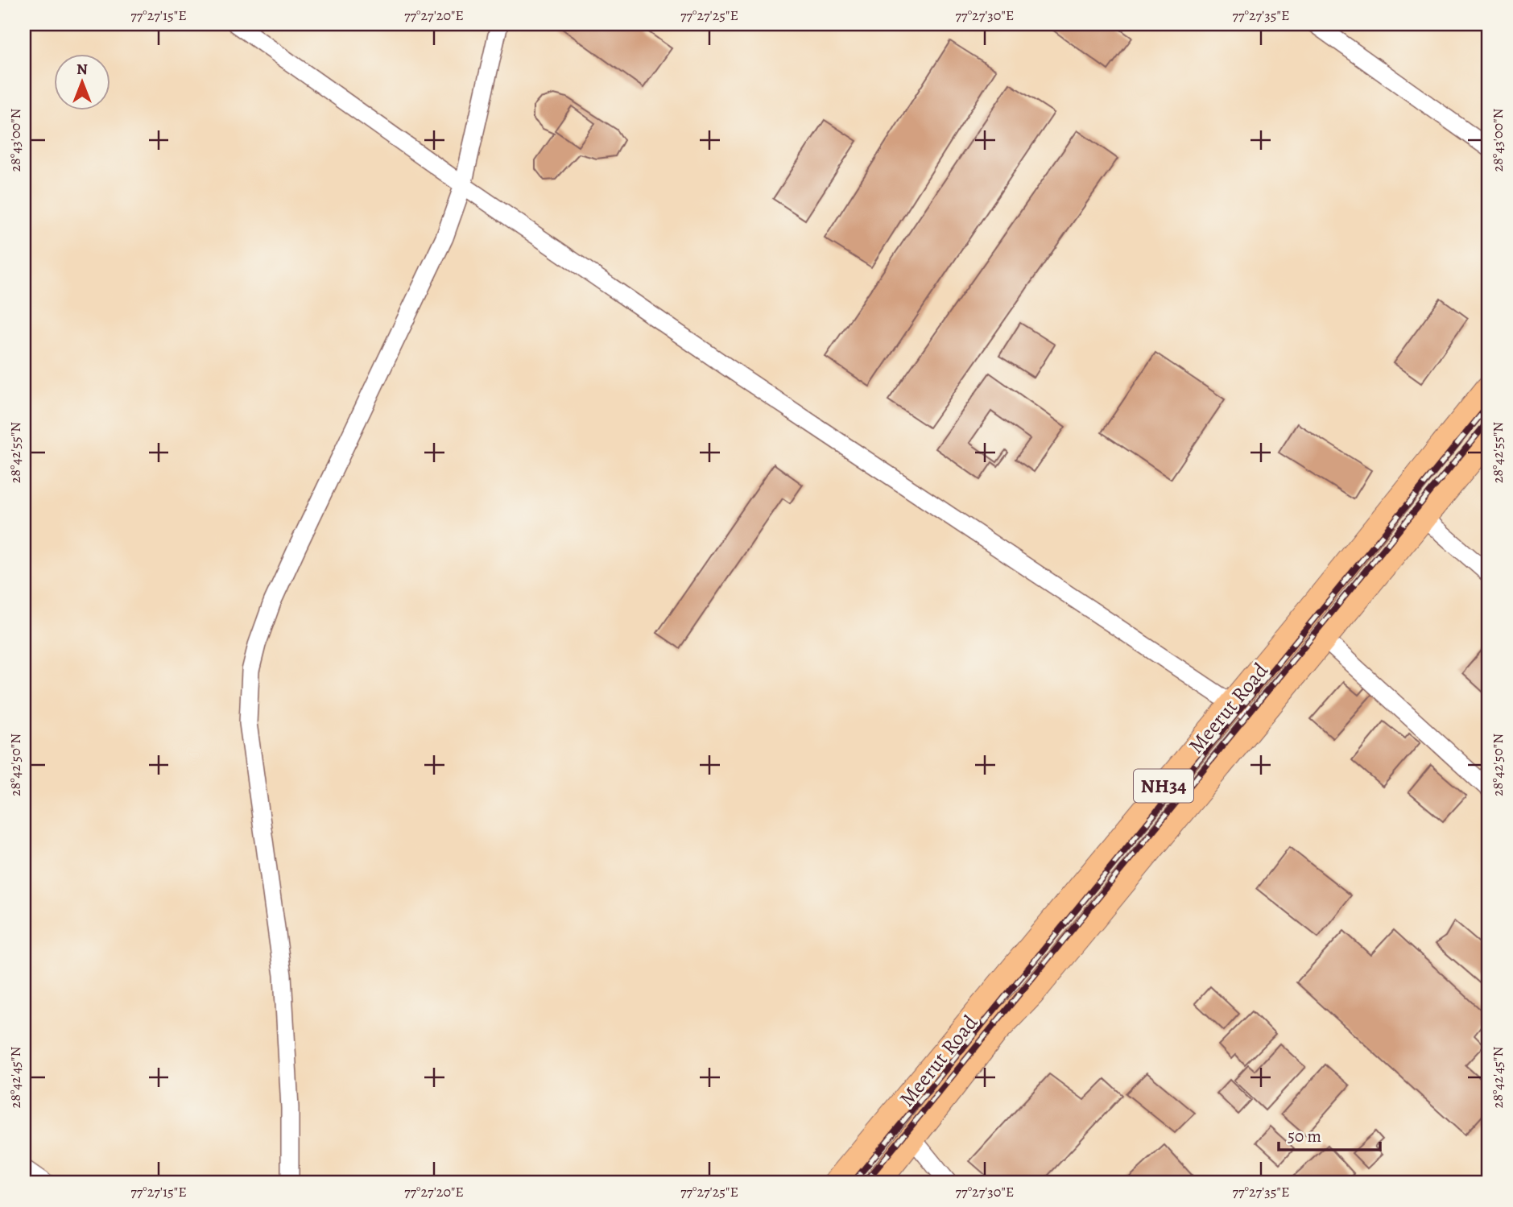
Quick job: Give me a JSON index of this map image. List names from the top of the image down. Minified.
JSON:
{"streets":{"highway":["Meerut Road","NH34"]},"scale_bar":"50 m","north":"top","coordinates":["77°27'15\"E","77°27'20\"E","77°27'25\"E","77°27'30\"E","77°27'35\"E","28°43'00\"N","28°42'55\"N","28°42'50\"N","28°42'45\"N"]}
